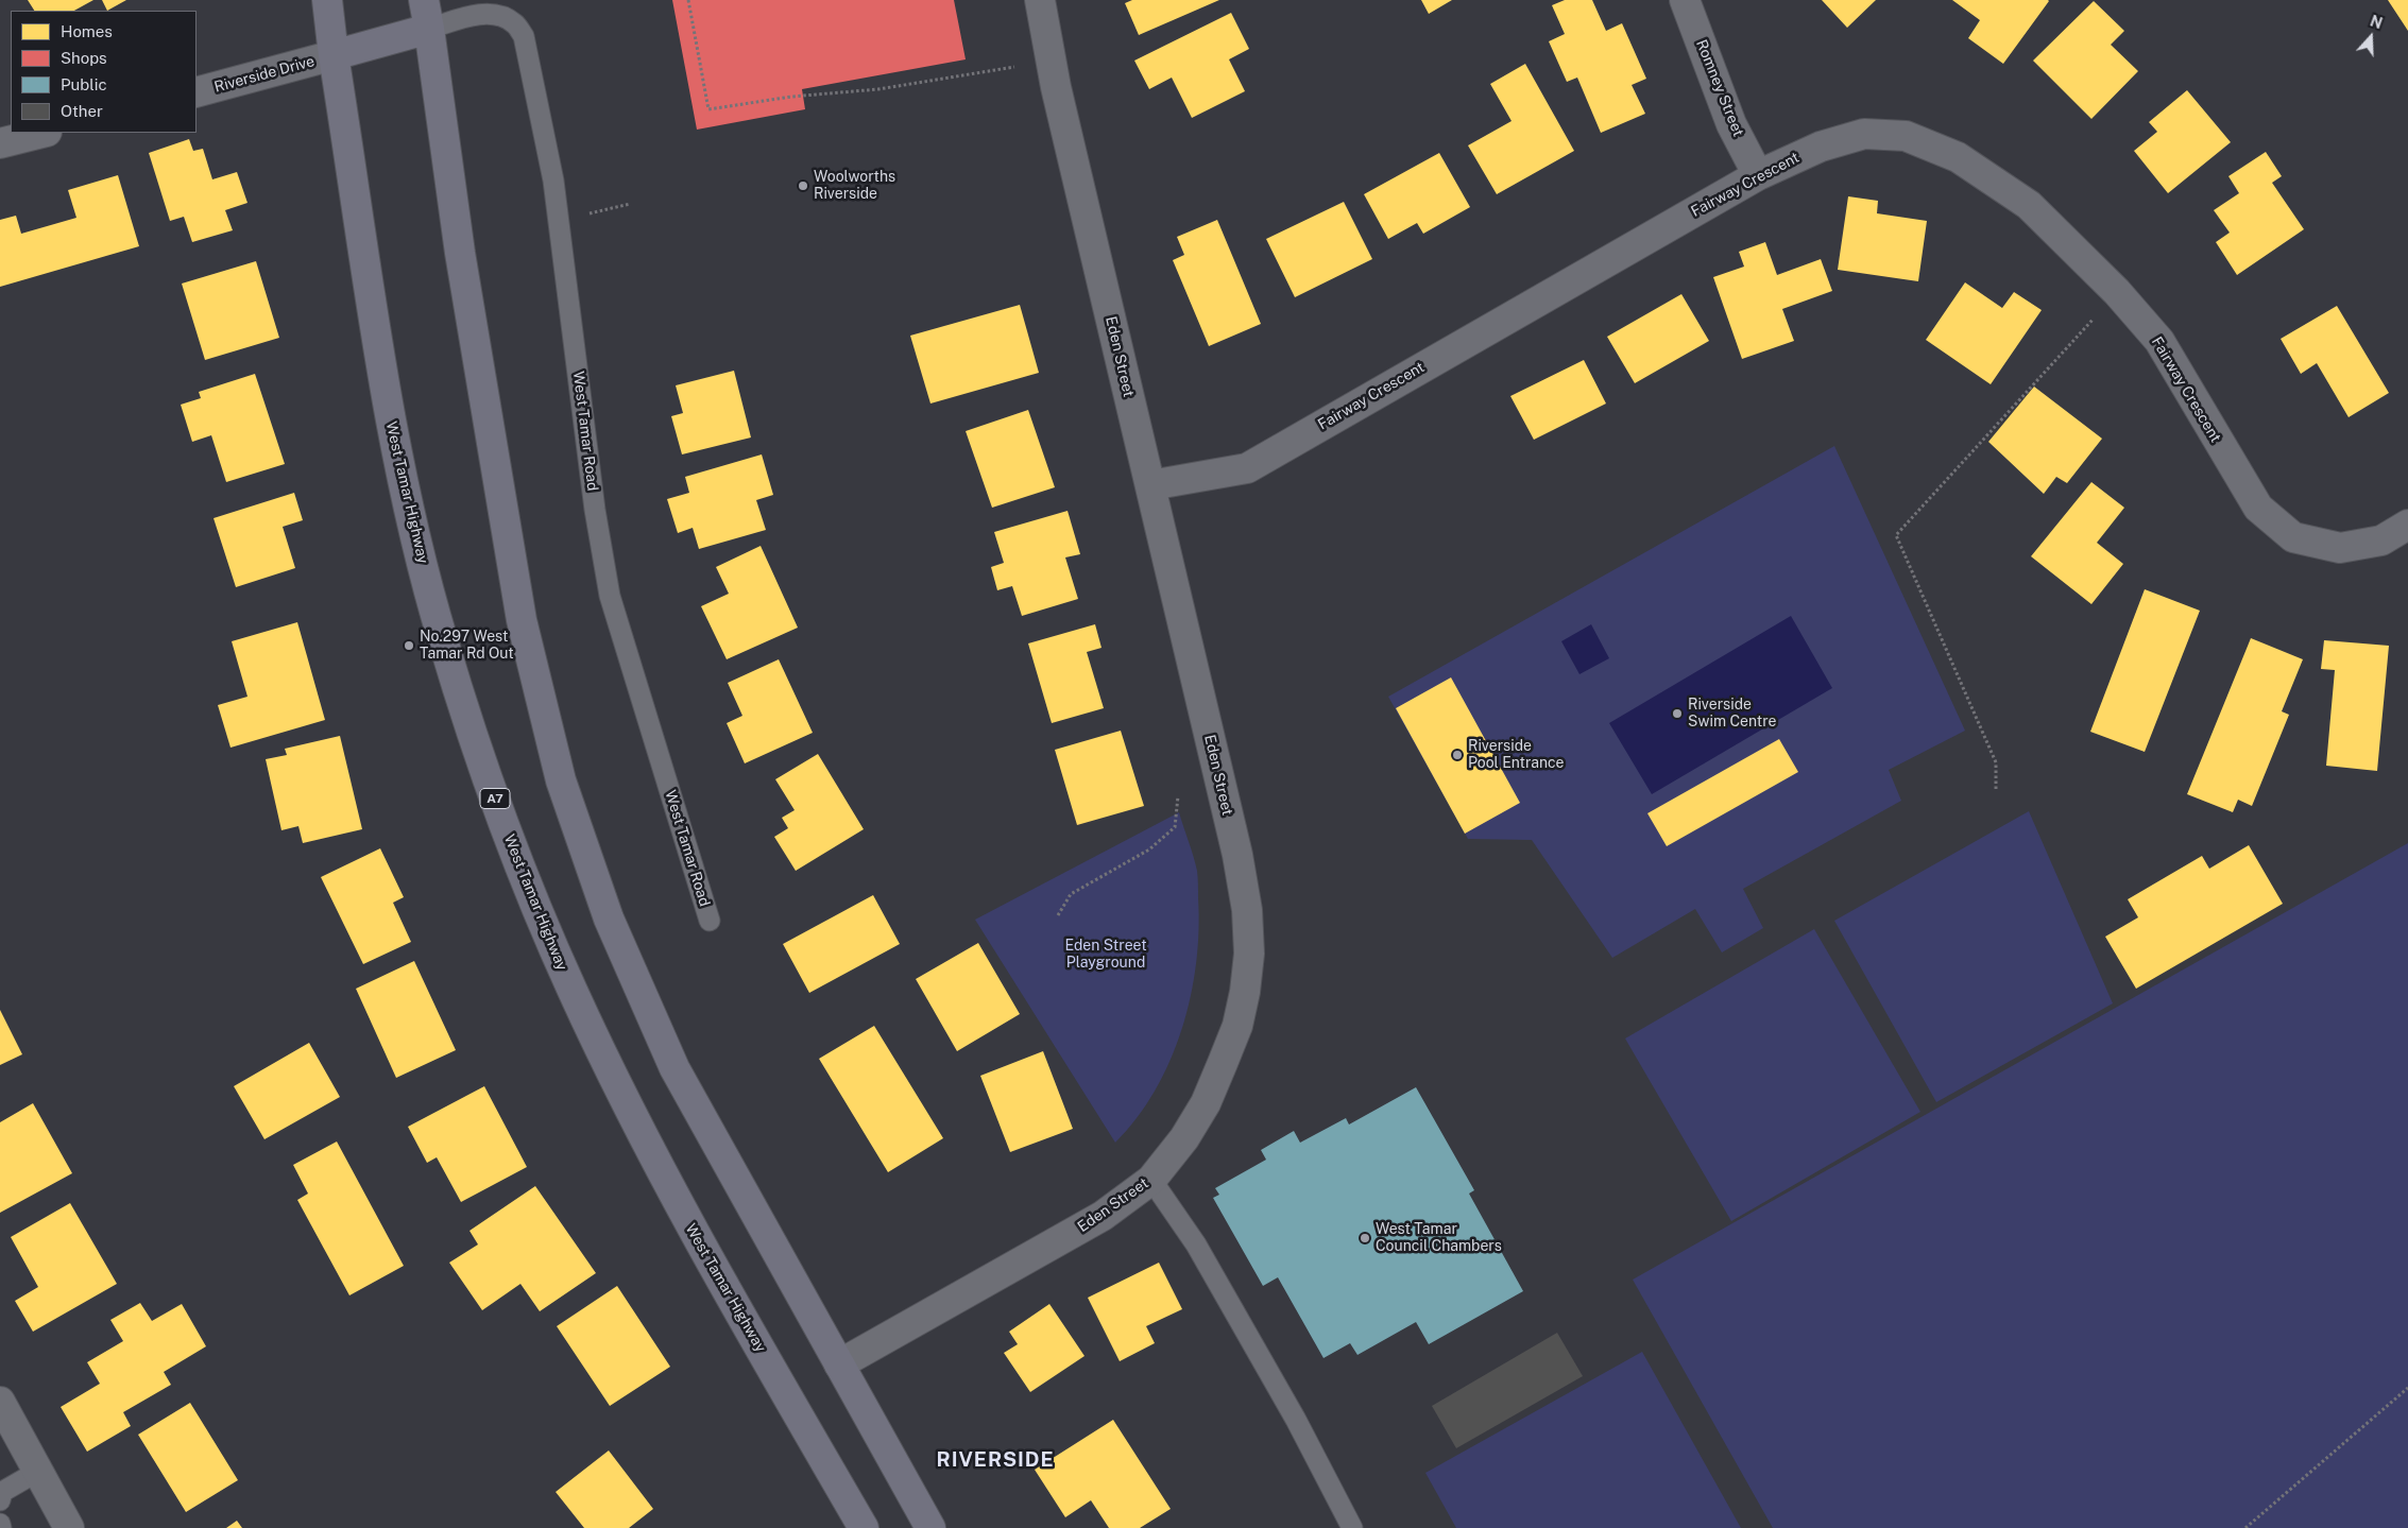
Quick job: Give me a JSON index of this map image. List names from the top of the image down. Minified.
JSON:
{"streets":{"highway":["West Tamar Highway","A7"],"street":["Riverside Drive","Romney Street","Fairway Crescent","Eden Street"],"lane":["West Tamar Road"]},"crossings":[["Riverside Drive","West Tamar Highway"],["Romney Street","Fairway Crescent"],["Fairway Crescent","Eden Street"]],"districts":["RIVERSIDE"],"parks":["Eden Street Playground"],"places":["Woolworths Riverside","No.297 West Tamar Rd Out","Riverside Swim Centre","Riverside Pool Entrance","West Tamar Council Chambers"],"legend":["Homes","Shops","Public","Other"],"north":"top"}
